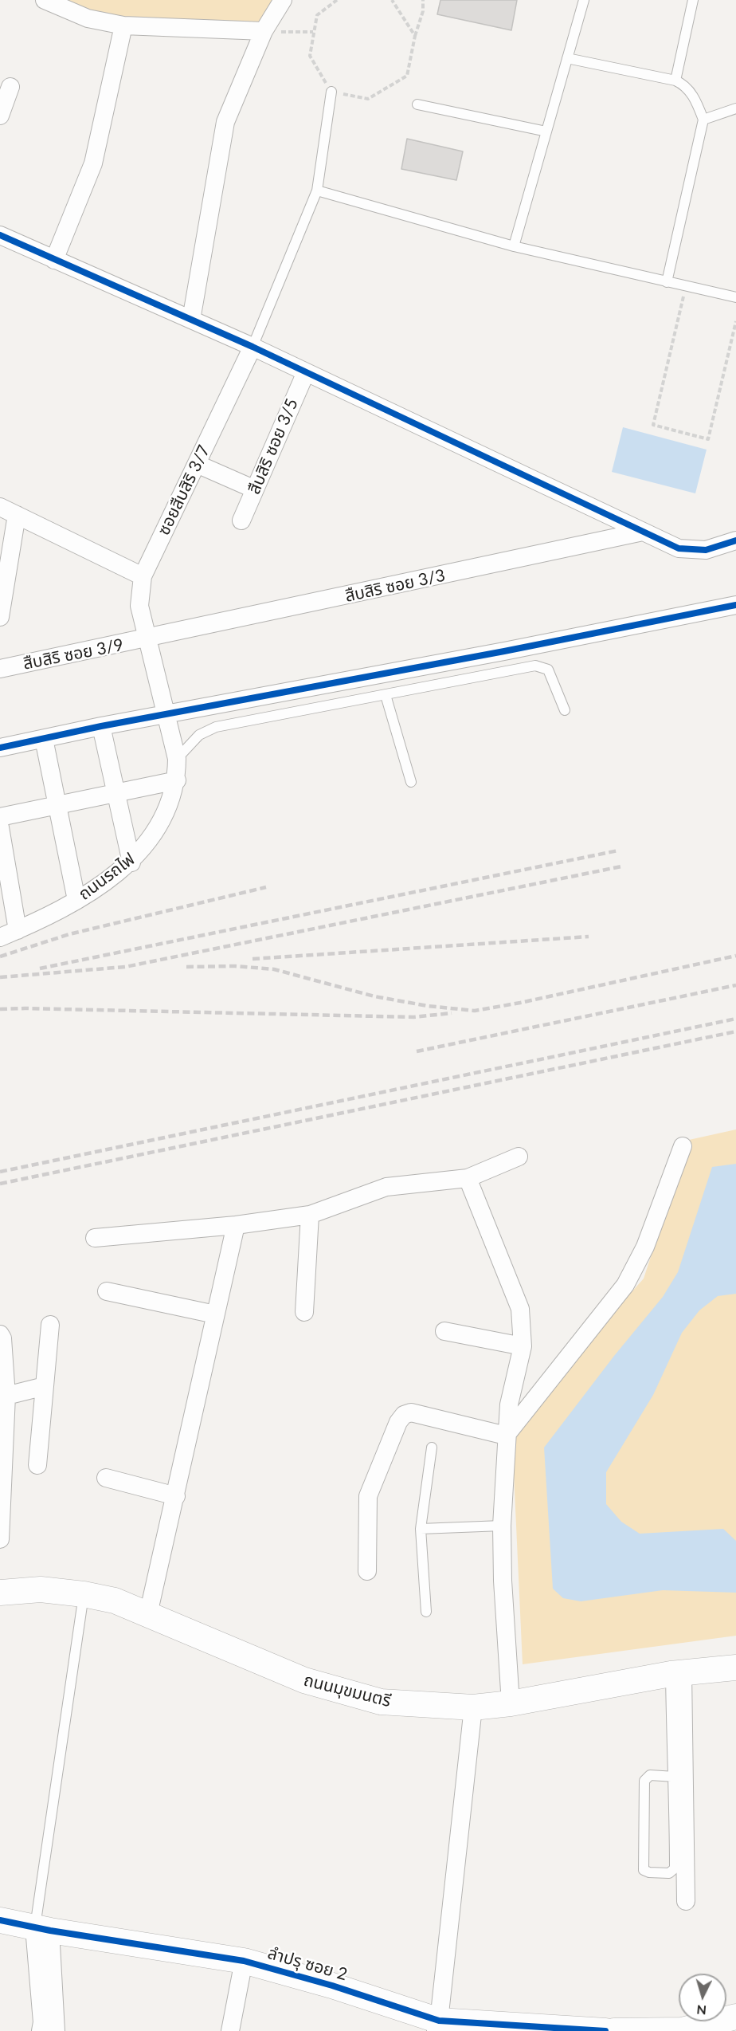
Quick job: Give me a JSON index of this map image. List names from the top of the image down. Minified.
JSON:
{"streets":{"main road":["ถนนมุขมนตรี","ลำปรุ ซอย 2"],"street":["สืบสิริ ซอย 3/5","ซอยสืบสิริ 3/7","สืบสิริ ซอย 3/3","สืบสิริ ซอย 3/9","ถนนรถไฟ"]},"crossings":[["ซอยสืบสิริ 3/7","สืบสิริ ซอย 3/3"],["ซอยสืบสิริ 3/7","สืบสิริ ซอย 3/9"],["ซอยสืบสิริ 3/7","ถนนรถไฟ"],["สืบสิริ ซอย 3/3","สืบสิริ ซอย 3/9"],["สืบสิริ ซอย 3/3","ถนนรถไฟ"],["สืบสิริ ซอย 3/9","ถนนรถไฟ"]],"north":"bottom"}
